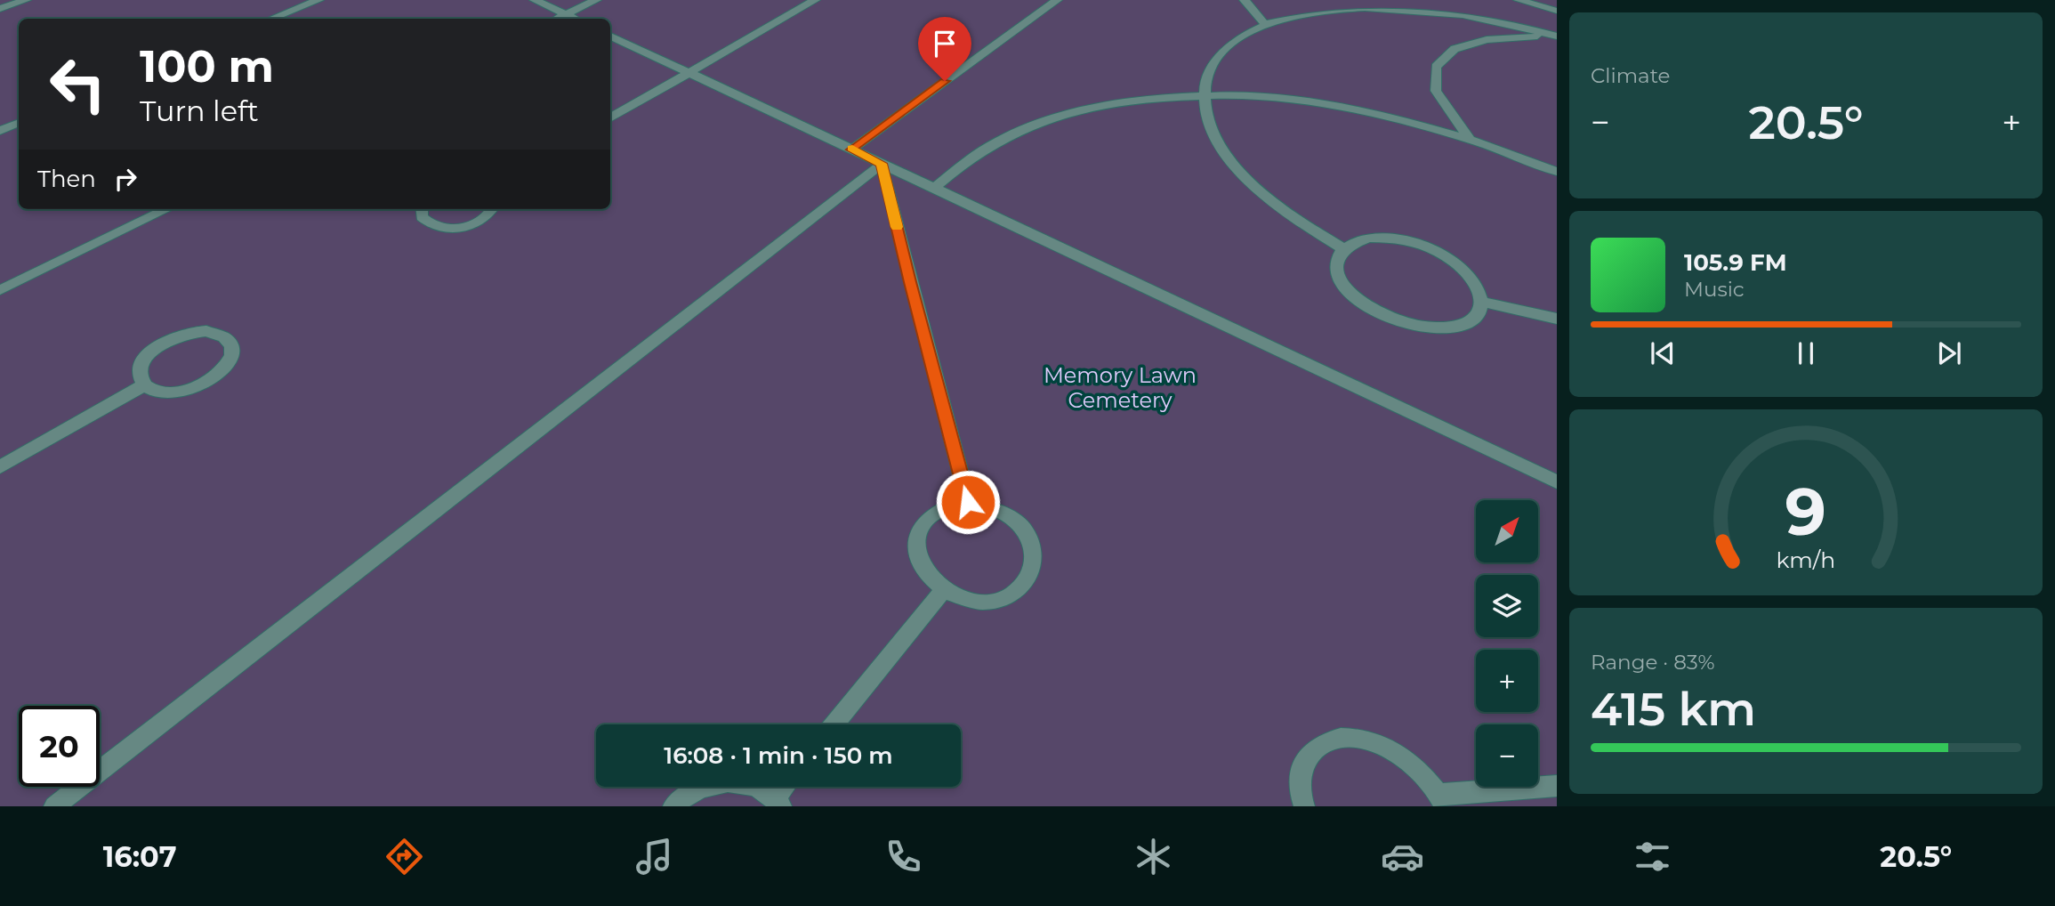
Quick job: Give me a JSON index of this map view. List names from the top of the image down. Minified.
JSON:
{"parks":["Memory Lawn Cemetery"],"north":"top right","page":{"tile":["Climate",["Range · 83%","415 km"]],"turn":["100 m","Turn left"],"heat":["−","20.5°","+"],"then":"Then","song":["105.9 FM","Music"],"map_buttons":["+","−"],"limit":"20","trip":"16:08 · 1 min · 150 m","tabs":["16:07","20.5°"],"gauge":["9","km/h"]}}
